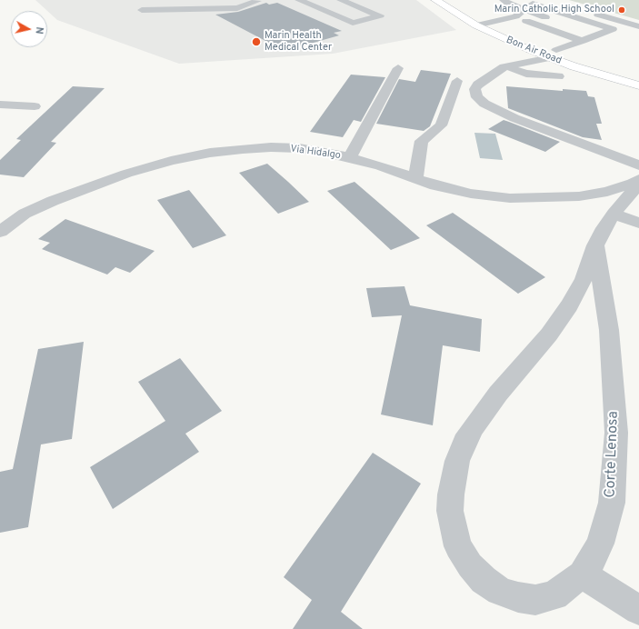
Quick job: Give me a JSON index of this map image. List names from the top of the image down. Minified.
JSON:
{"streets":{"main road":["Bon Air Road"],"street":["Via Hidalgo","Corte Lenosa"]},"places":["Marin Catholic High School","Marin Health Medical Center"],"north":"right"}
